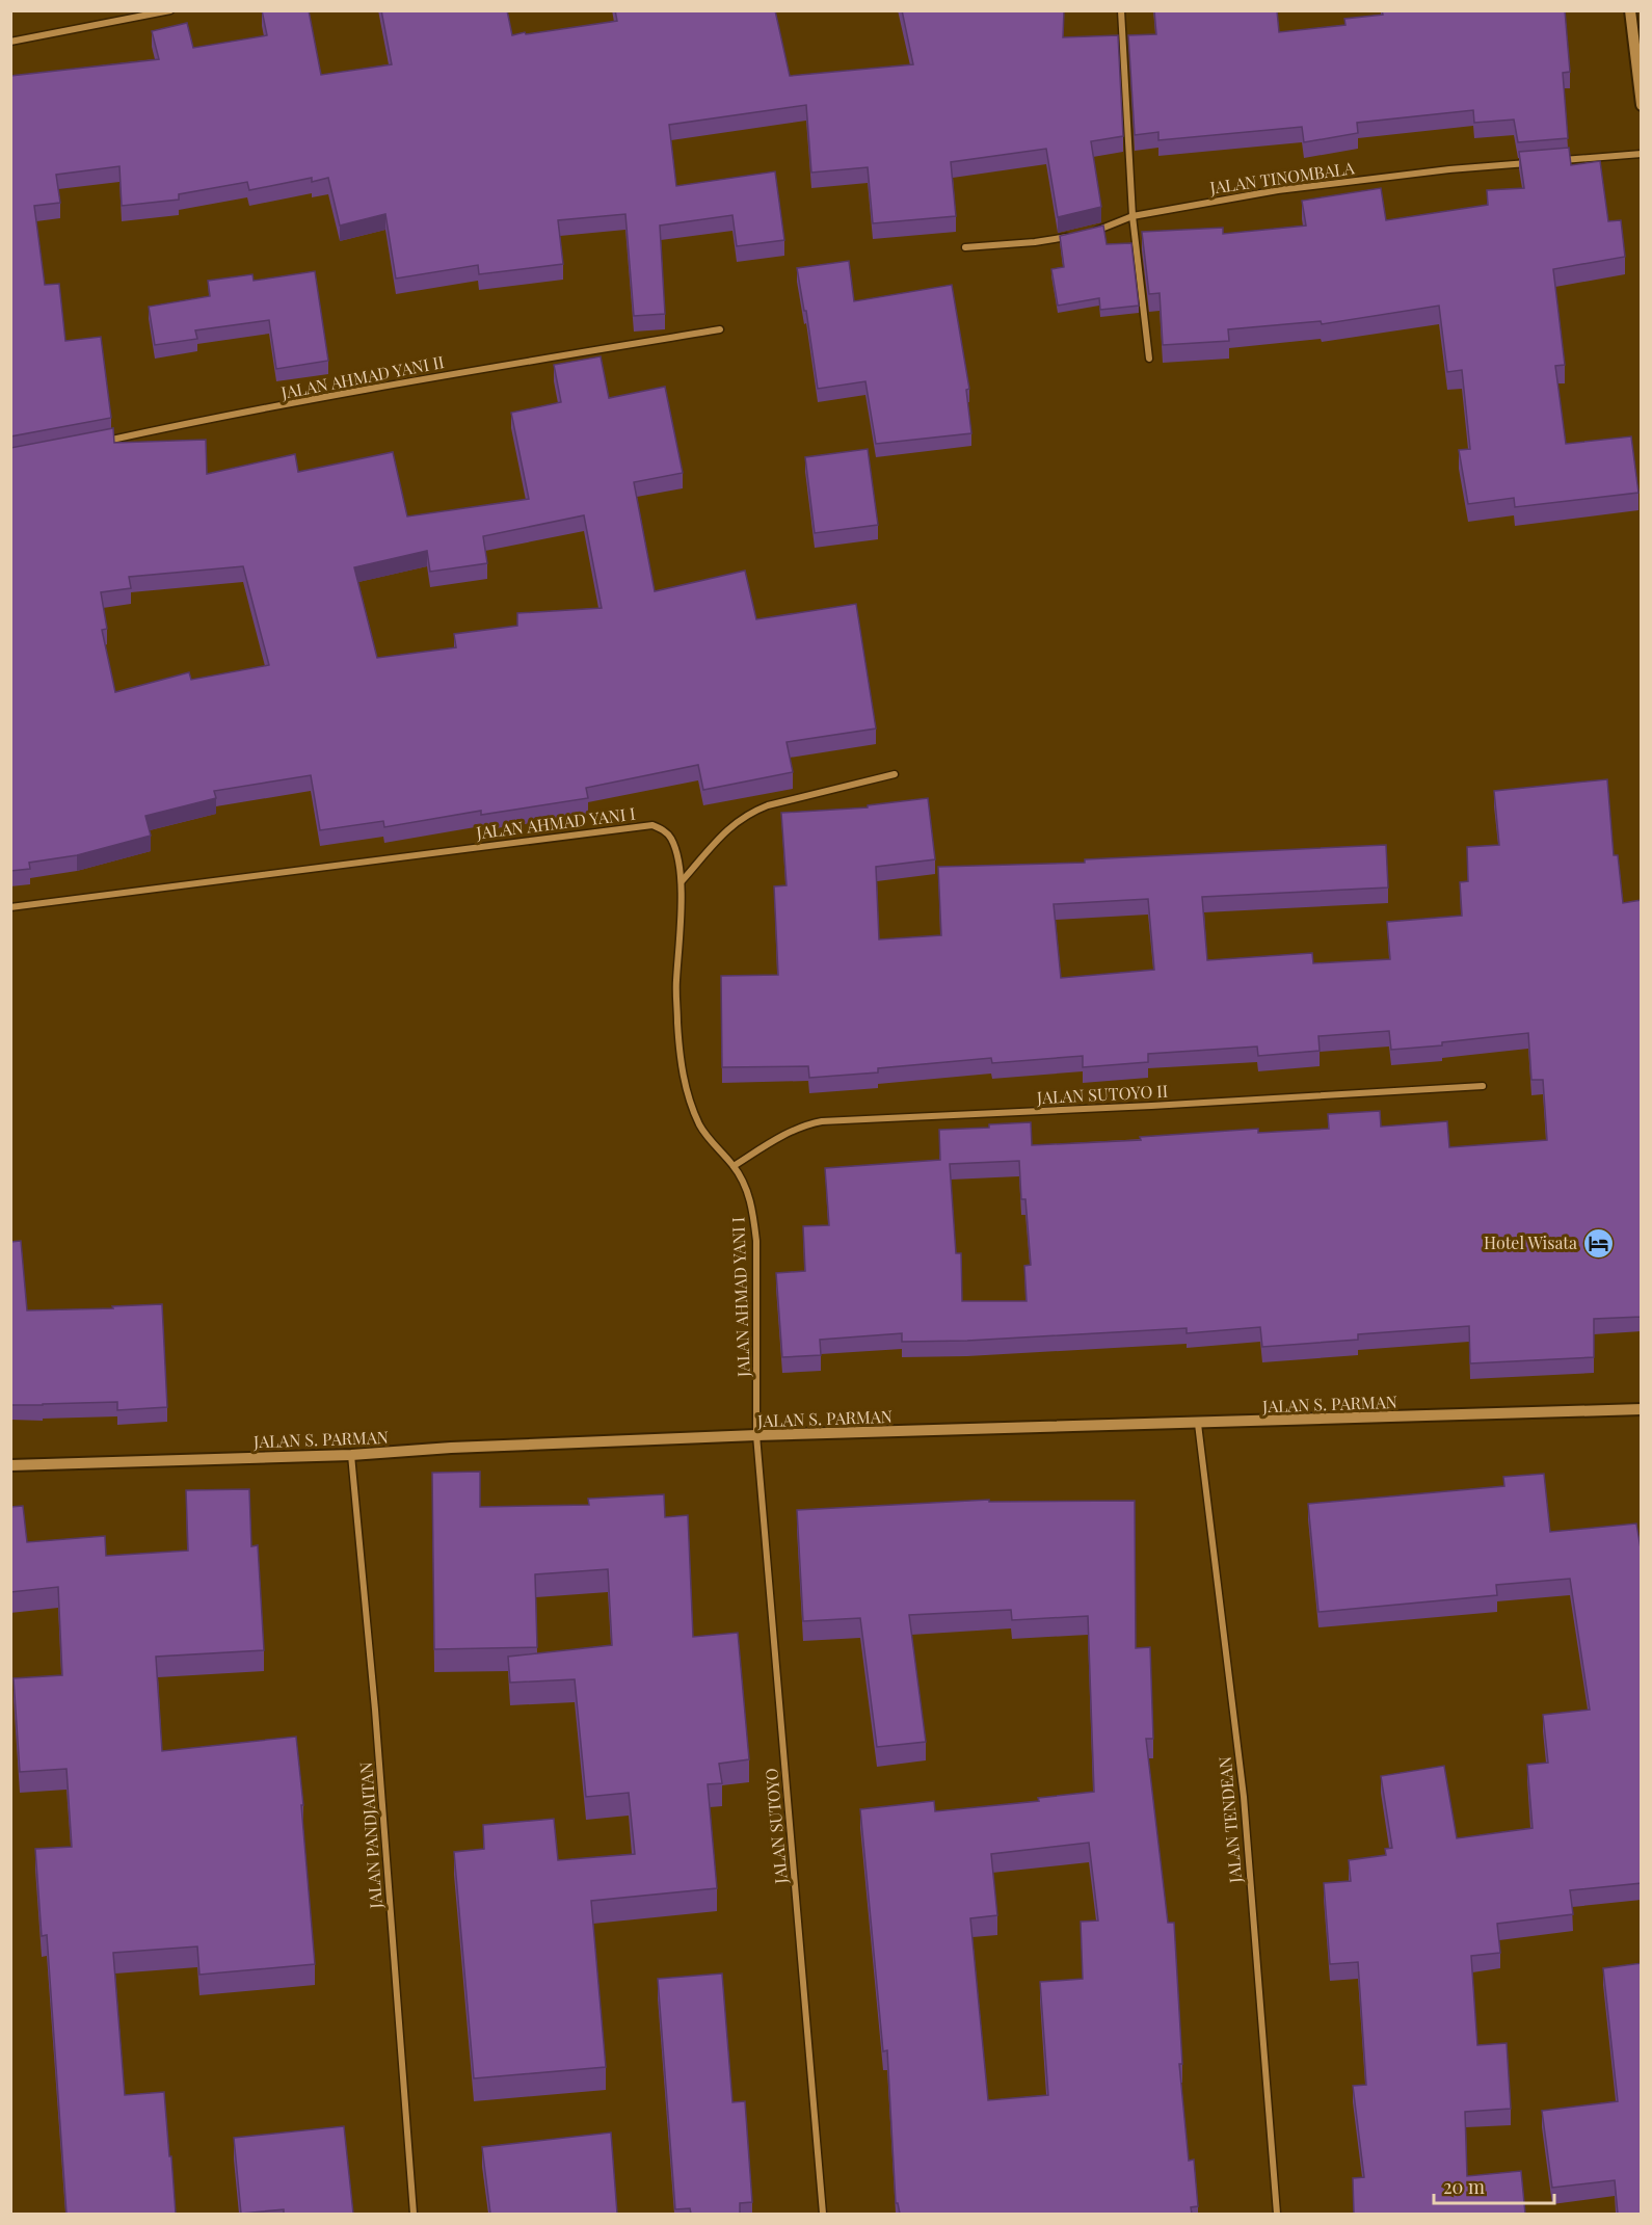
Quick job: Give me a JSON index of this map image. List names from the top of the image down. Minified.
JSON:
{"streets":{"street":["JALAN TINOMBALA","JALAN AHMAD YANI II","JALAN AHMAD YANI I","JALAN SUTOYO II","JALAN S. PARMAN","JALAN TENDEAN","JALAN SUTOYO","JALAN PANDJAITAN"]},"crossings":[["JALAN AHMAD YANI I","JALAN SUTOYO II"],["JALAN AHMAD YANI I","JALAN S. PARMAN"],["JALAN AHMAD YANI I","JALAN SUTOYO"],["JALAN S. PARMAN","JALAN TENDEAN"],["JALAN S. PARMAN","JALAN SUTOYO"],["JALAN S. PARMAN","JALAN PANDJAITAN"]],"places":{"hotel":["Hotel Wisata"]},"scale_bar":"20 m"}
